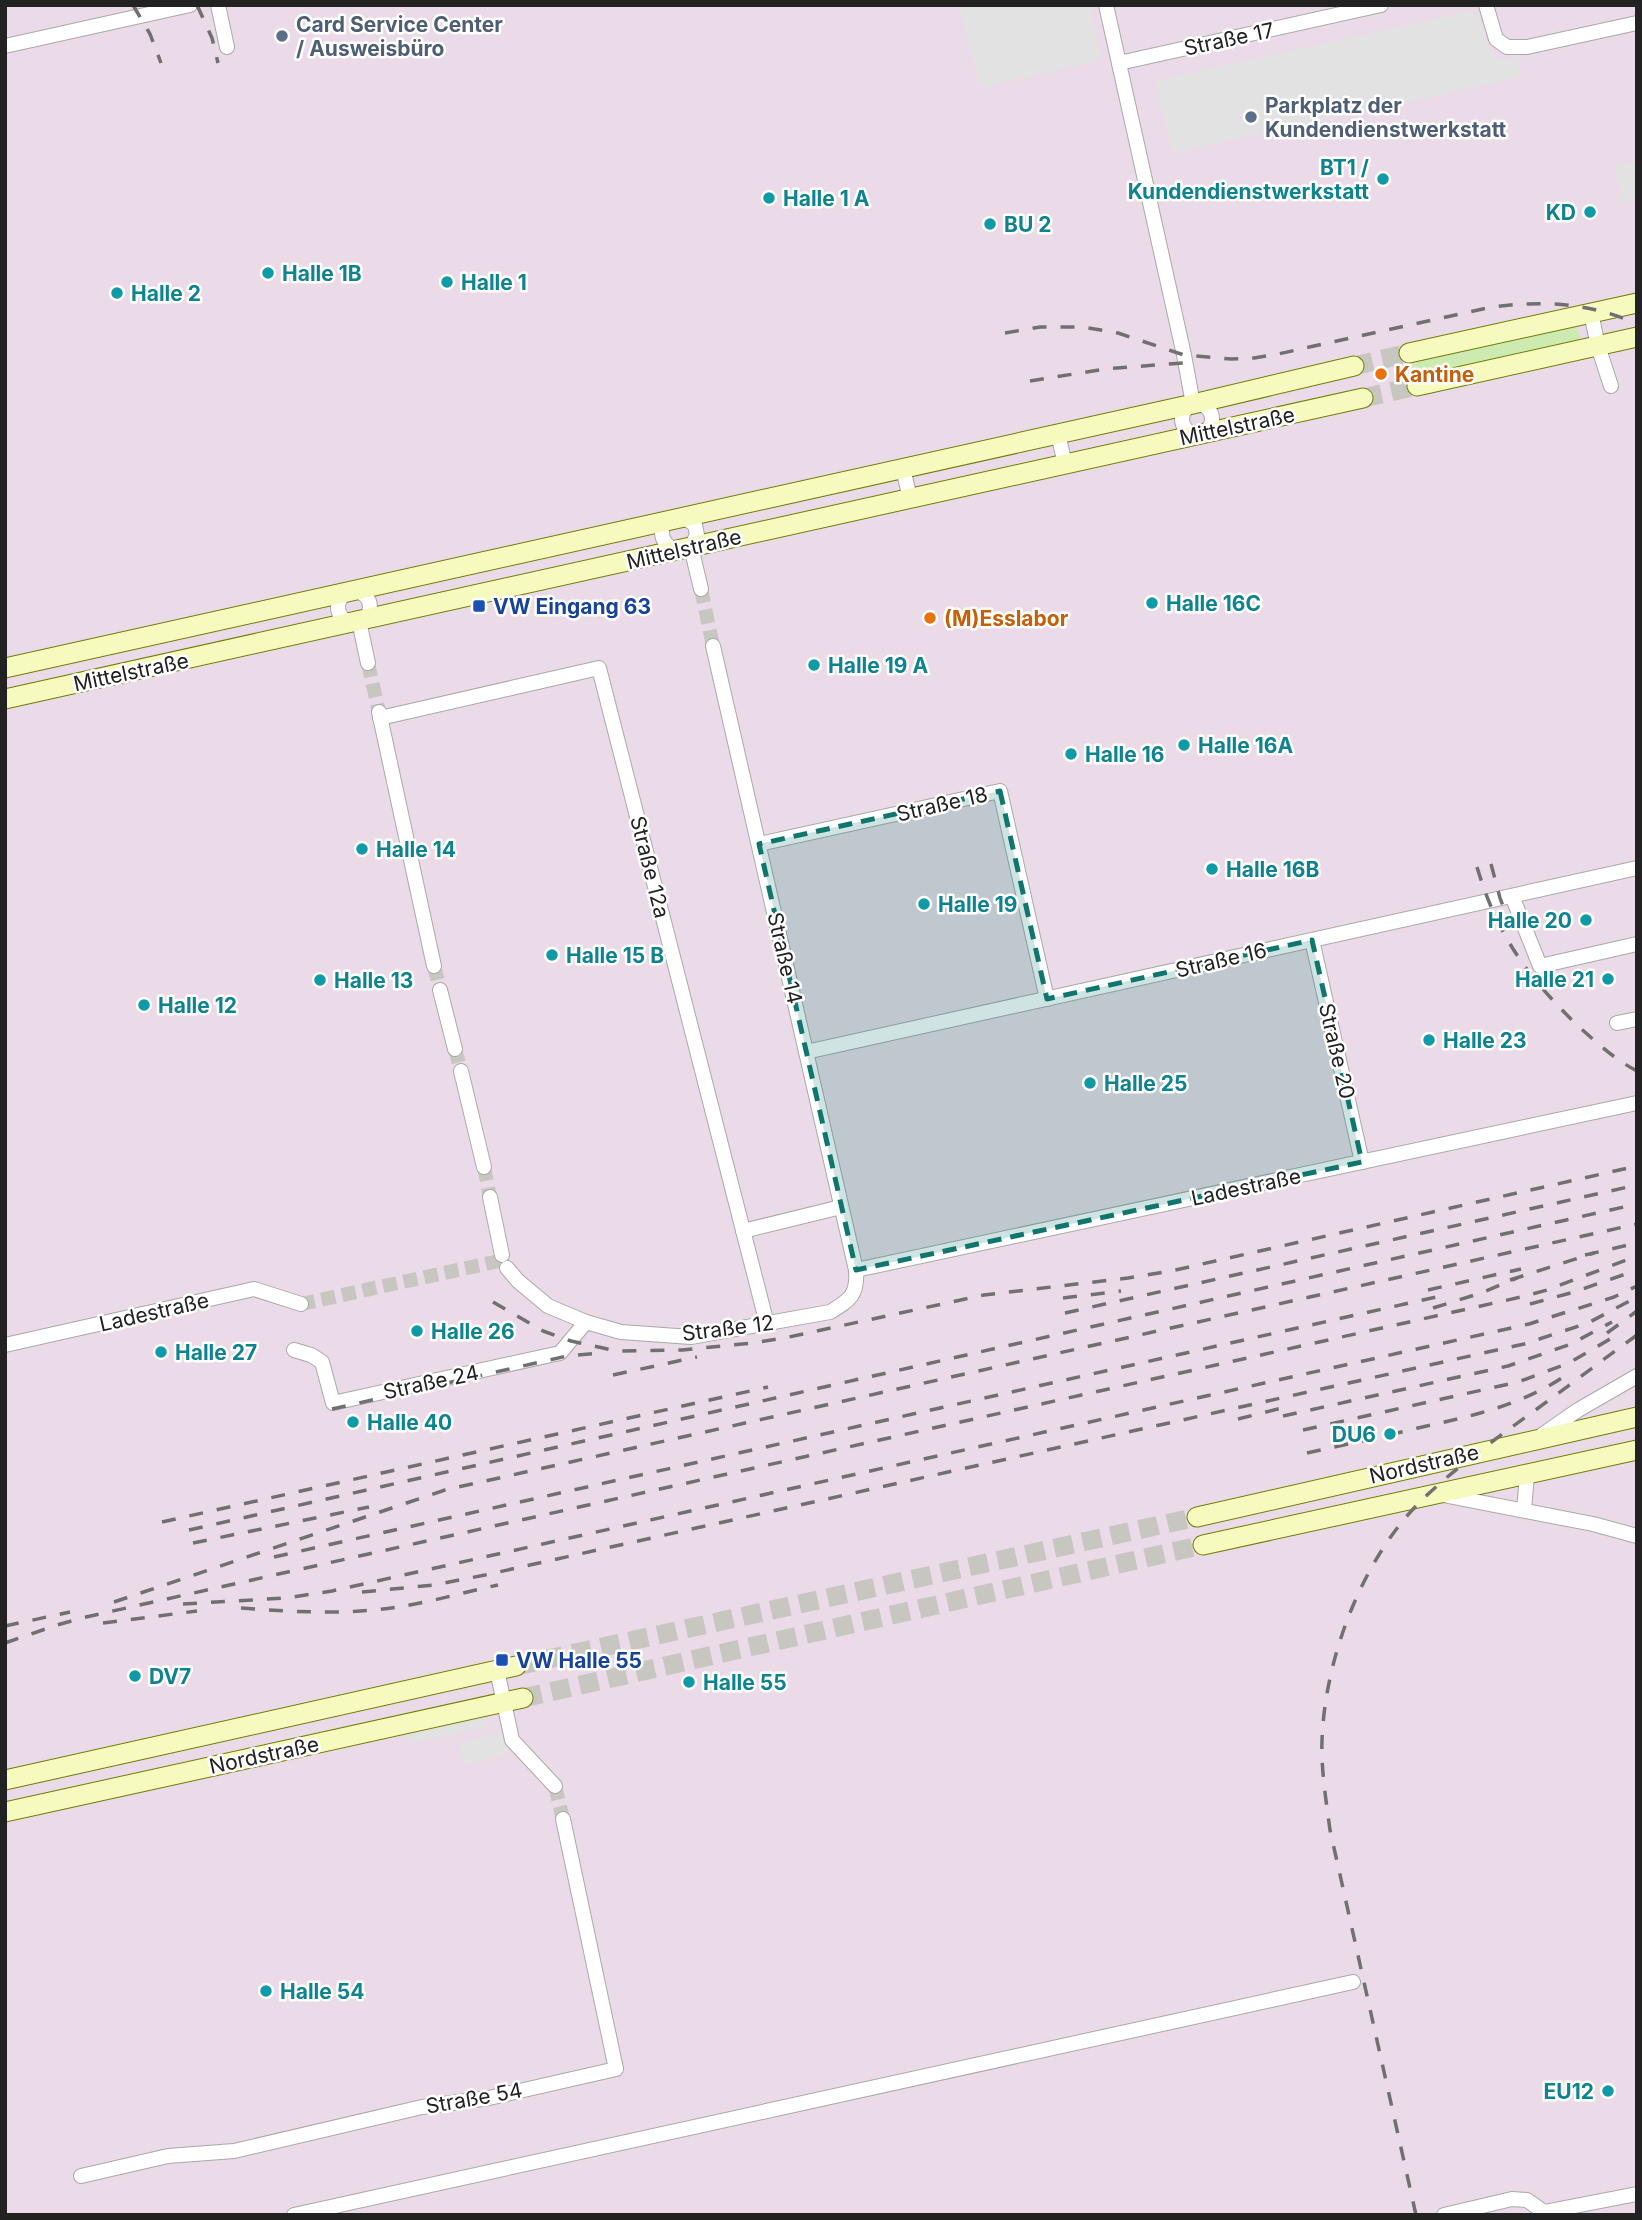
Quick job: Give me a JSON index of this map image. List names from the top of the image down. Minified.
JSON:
{"streets":{"street":["Straße 17","Mittelstraße","Straße 18","Straße 12a","Straße 14","Straße 16","Straße 20","Ladestraße","Straße 12","Straße 24","Nordstraße","Straße 54"]},"crossings":[["Straße 18","Straße 14"],["Straße 18","Straße 16"],["Straße 12a","Straße 12"],["Straße 14","Straße 16"],["Straße 14","Ladestraße"],["Straße 14","Straße 12"],["Straße 16","Straße 20"],["Straße 20","Ladestraße"],["Ladestraße","Straße 12"],["Straße 12","Straße 24"]],"places":{"other":["Card Service Center / Ausweisbüro","Parkplatz der Kundendienstwerkstatt","BT1 / Kundendienstwerkstatt","Halle 1 A","KD","BU 2","Halle 1B","Halle 1","Halle 2","Kantine","Halle 16C","(M)Esslabor","Halle 19 A","Halle 16A","Halle 16","Halle 14","Halle 16B","Halle 19","Halle 20","Halle 15 B","Halle 21","Halle 13","Halle 12","Halle 23","Halle 25","Halle 26","Halle 27","Halle 40","DU6","DV7","Halle 55","Halle 54","EU12"],"transit":["VW Eingang 63","VW Halle 55"]}}
